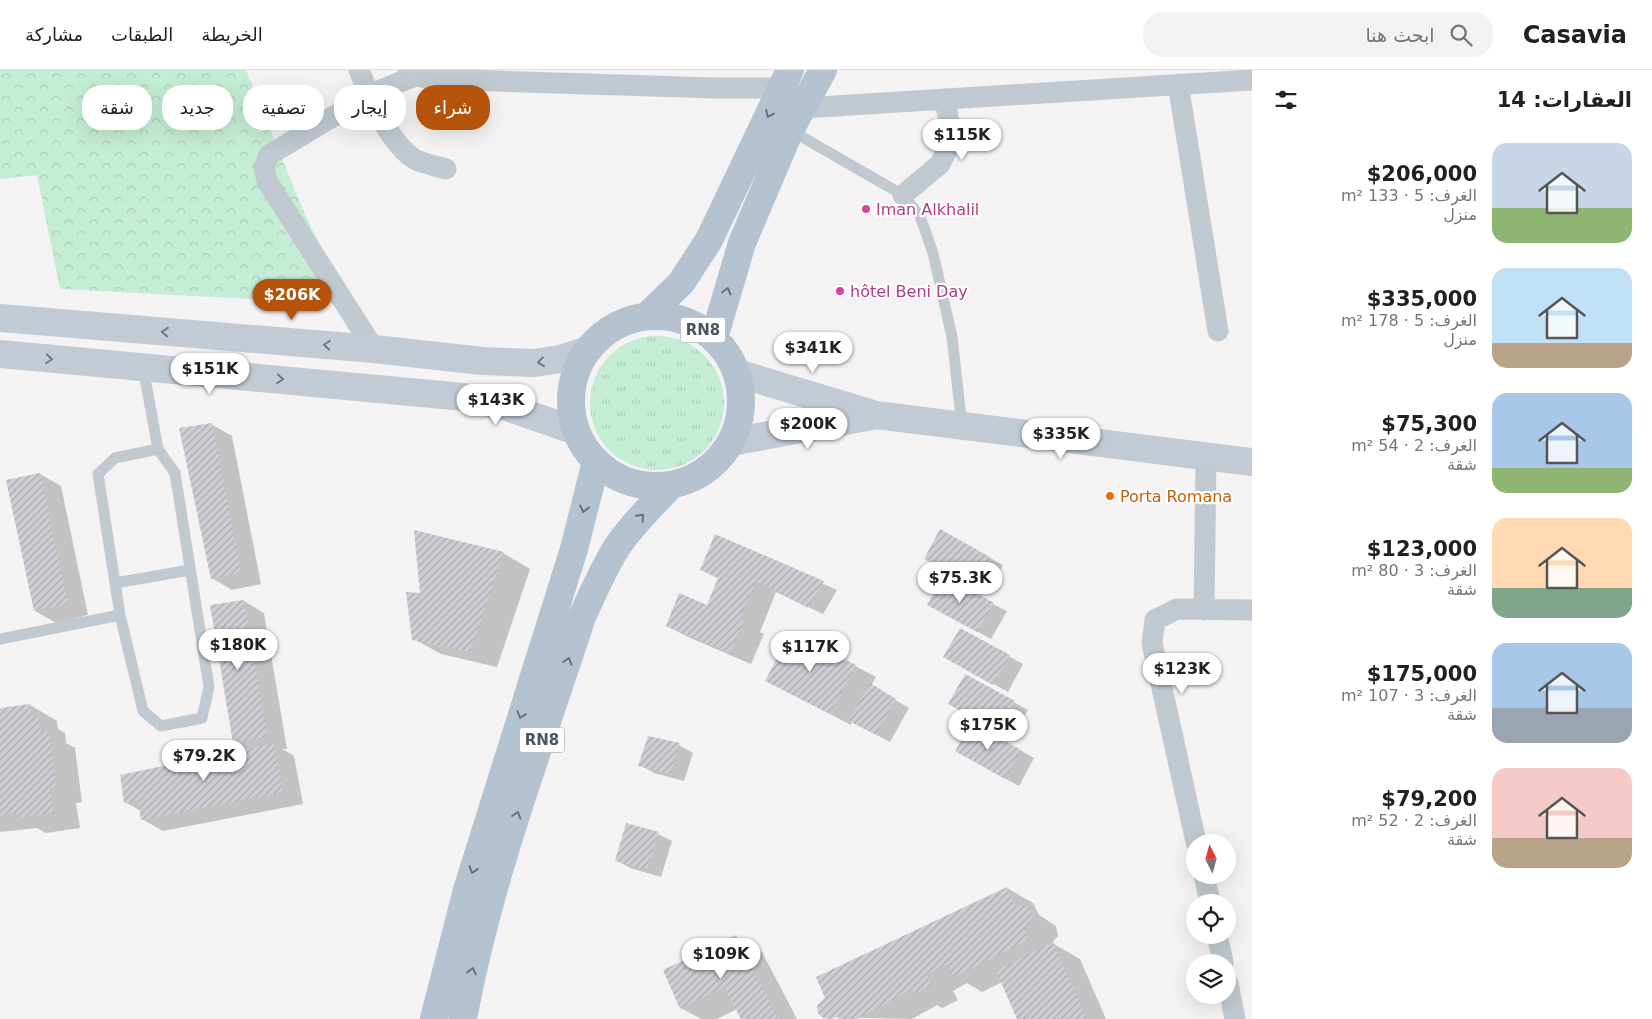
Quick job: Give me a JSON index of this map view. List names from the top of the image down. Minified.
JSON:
{"streets":{"main road":["RN8"]},"places":["Iman Alkhalil","hôtel Beni Day","Porta Romana"],"north":"top","page":{"header":"Casavia","search":"ابحث هنا","nav":["الخريطة","الطبقات","مشاركة"],"heading":"العقارات: 14","chip":["شراء","إيجار","تصفية","جديد","شقة"],"price":["$115K","$206K","$341K","$151K","$143K","$200K","$335K","$75.3K","$180K","$117K","$123K","$175K","$79.2K","$109K"],"list":[{"name":"$206,000","note":"الغرف: 5 · 133 m² · منزل"},{"name":"$335,000","note":"الغرف: 5 · 178 m² · منزل"},{"name":"$75,300","note":"الغرف: 2 · 54 m² · شقة"},{"name":"$123,000","note":"الغرف: 3 · 80 m² · شقة"},{"name":"$175,000","note":"الغرف: 3 · 107 m² · شقة"},{"name":"$79,200","note":"الغرف: 2 · 52 m² · شقة"}]}}
